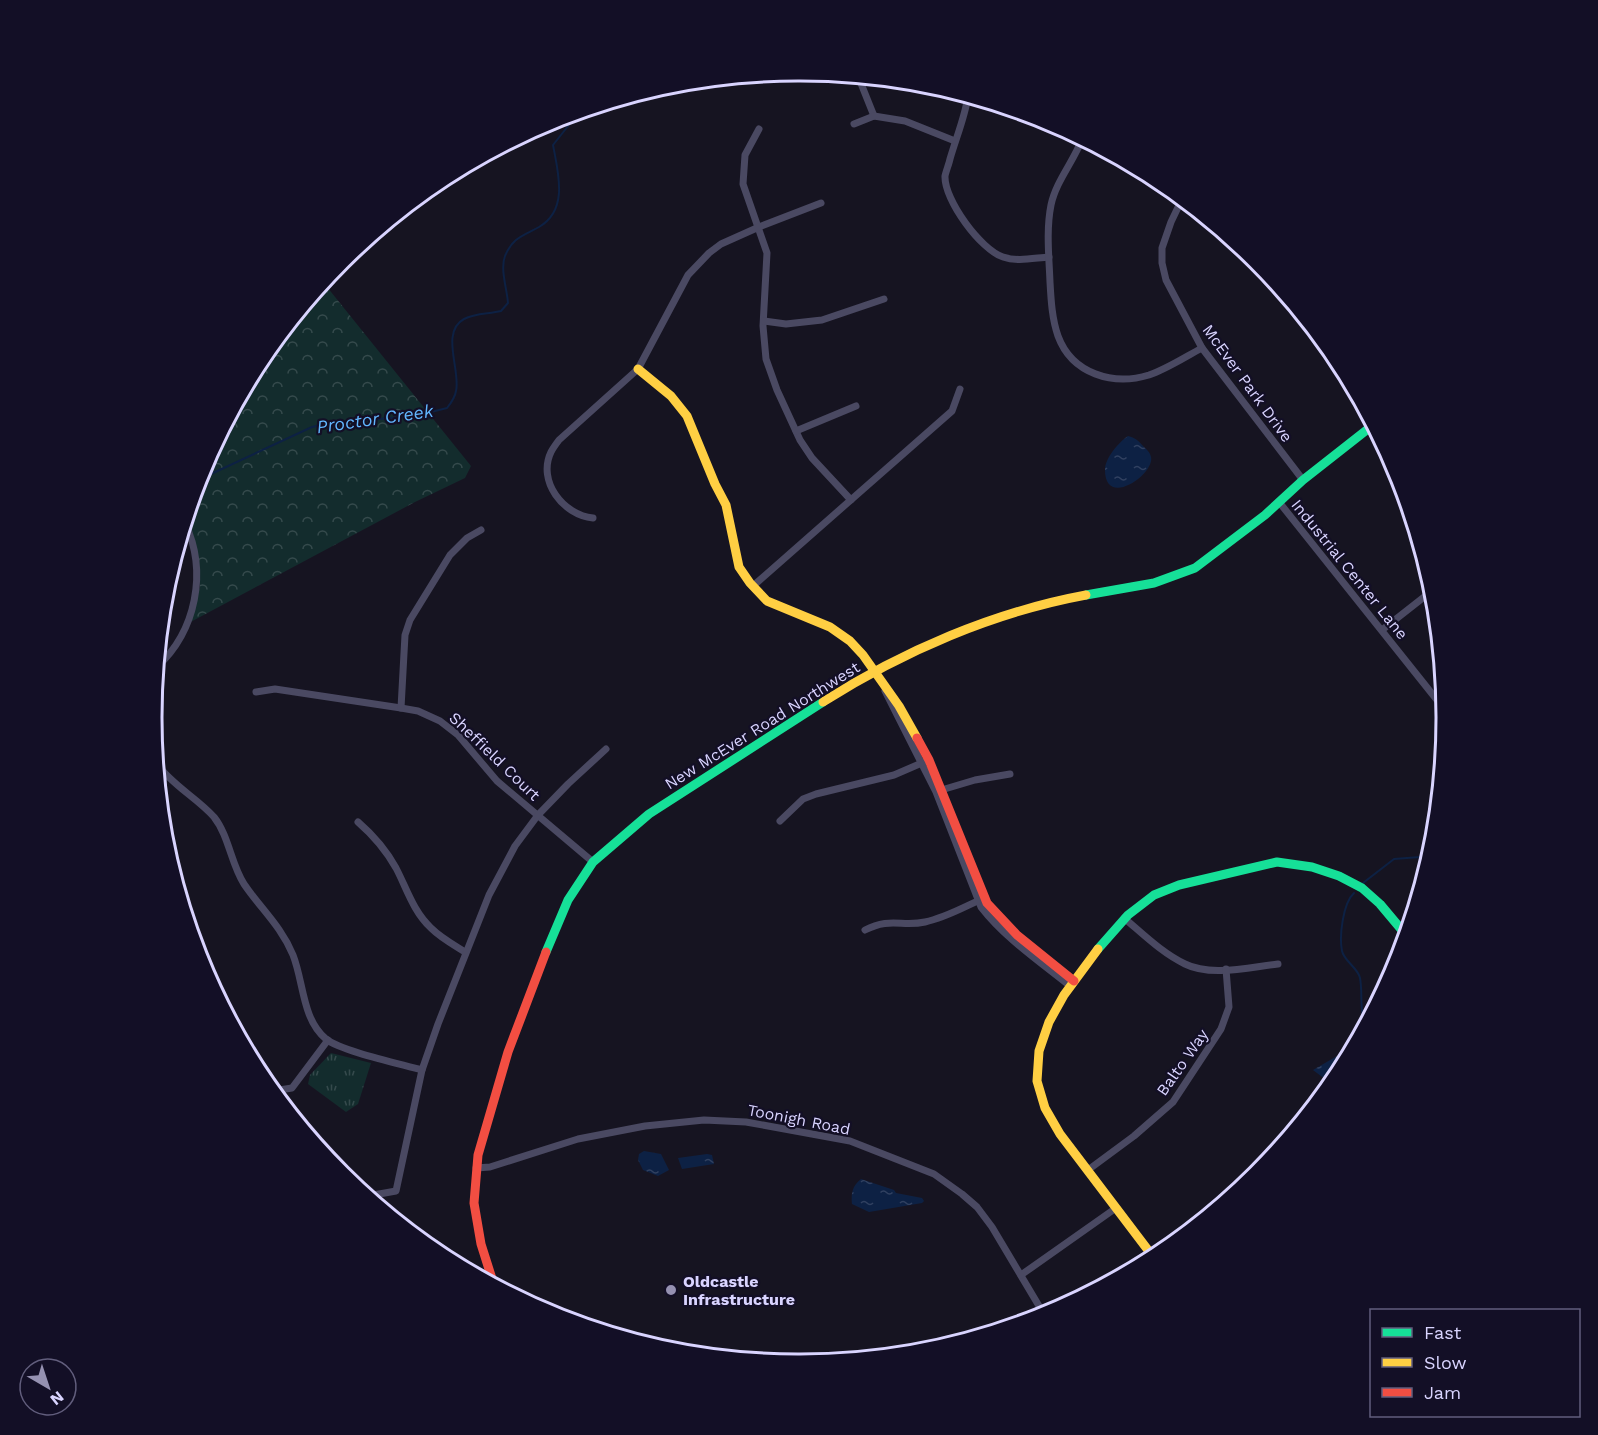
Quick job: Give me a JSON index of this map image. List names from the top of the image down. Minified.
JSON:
{"streets":{"street":["McEver Park Drive","Industrial Center Lane","New McEver Road Northwest","Sheffield Court","Balto Way","Toonigh Road"]},"crossings":[["McEver Park Drive","New McEver Road Northwest"],["Industrial Center Lane","New McEver Road Northwest"],["New McEver Road Northwest","Sheffield Court"],["New McEver Road Northwest","Toonigh Road"]],"water":["Proctor Creek"],"places":["Oldcastle Infrastructure"],"legend":["Fast","Slow","Jam"],"north":"bottom right"}
